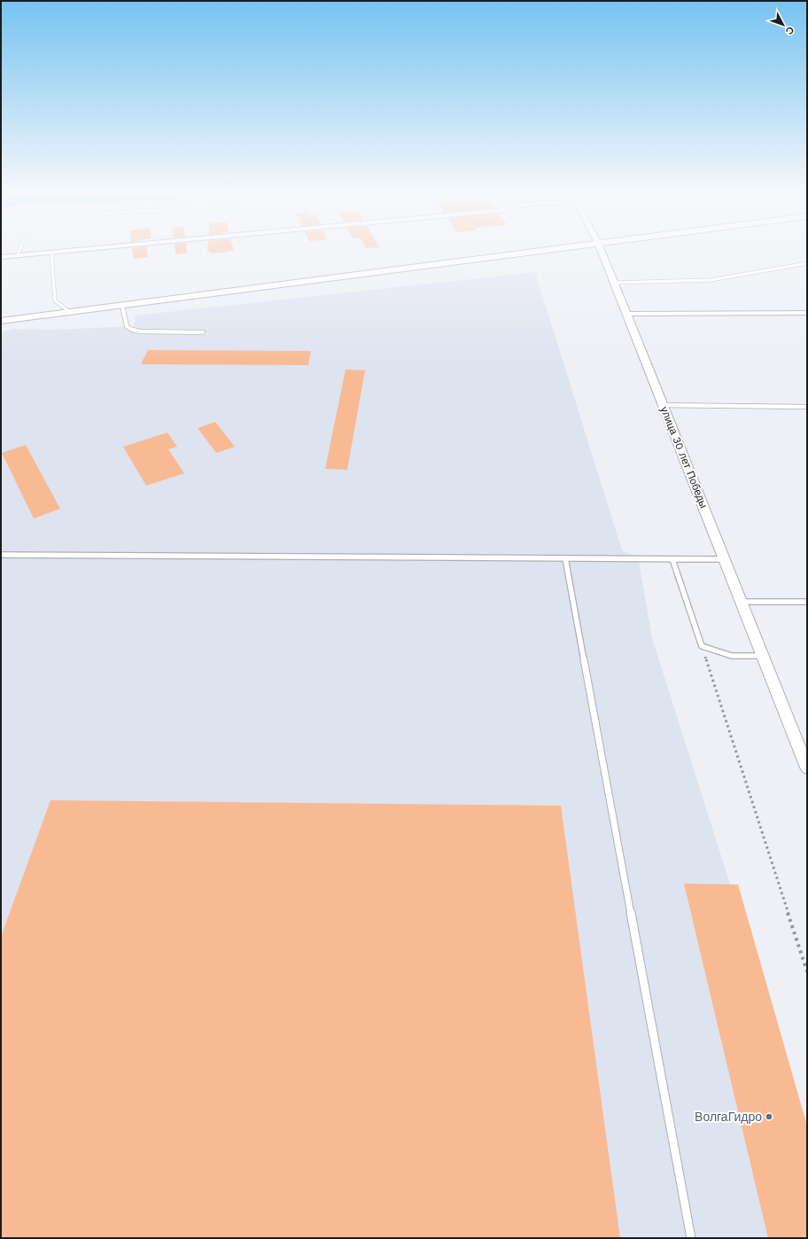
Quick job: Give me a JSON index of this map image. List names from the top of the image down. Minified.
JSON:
{"streets":{"street":["улица 30 лет Победы"]},"places":["ВолгаГидро"],"north":"bottom right"}
